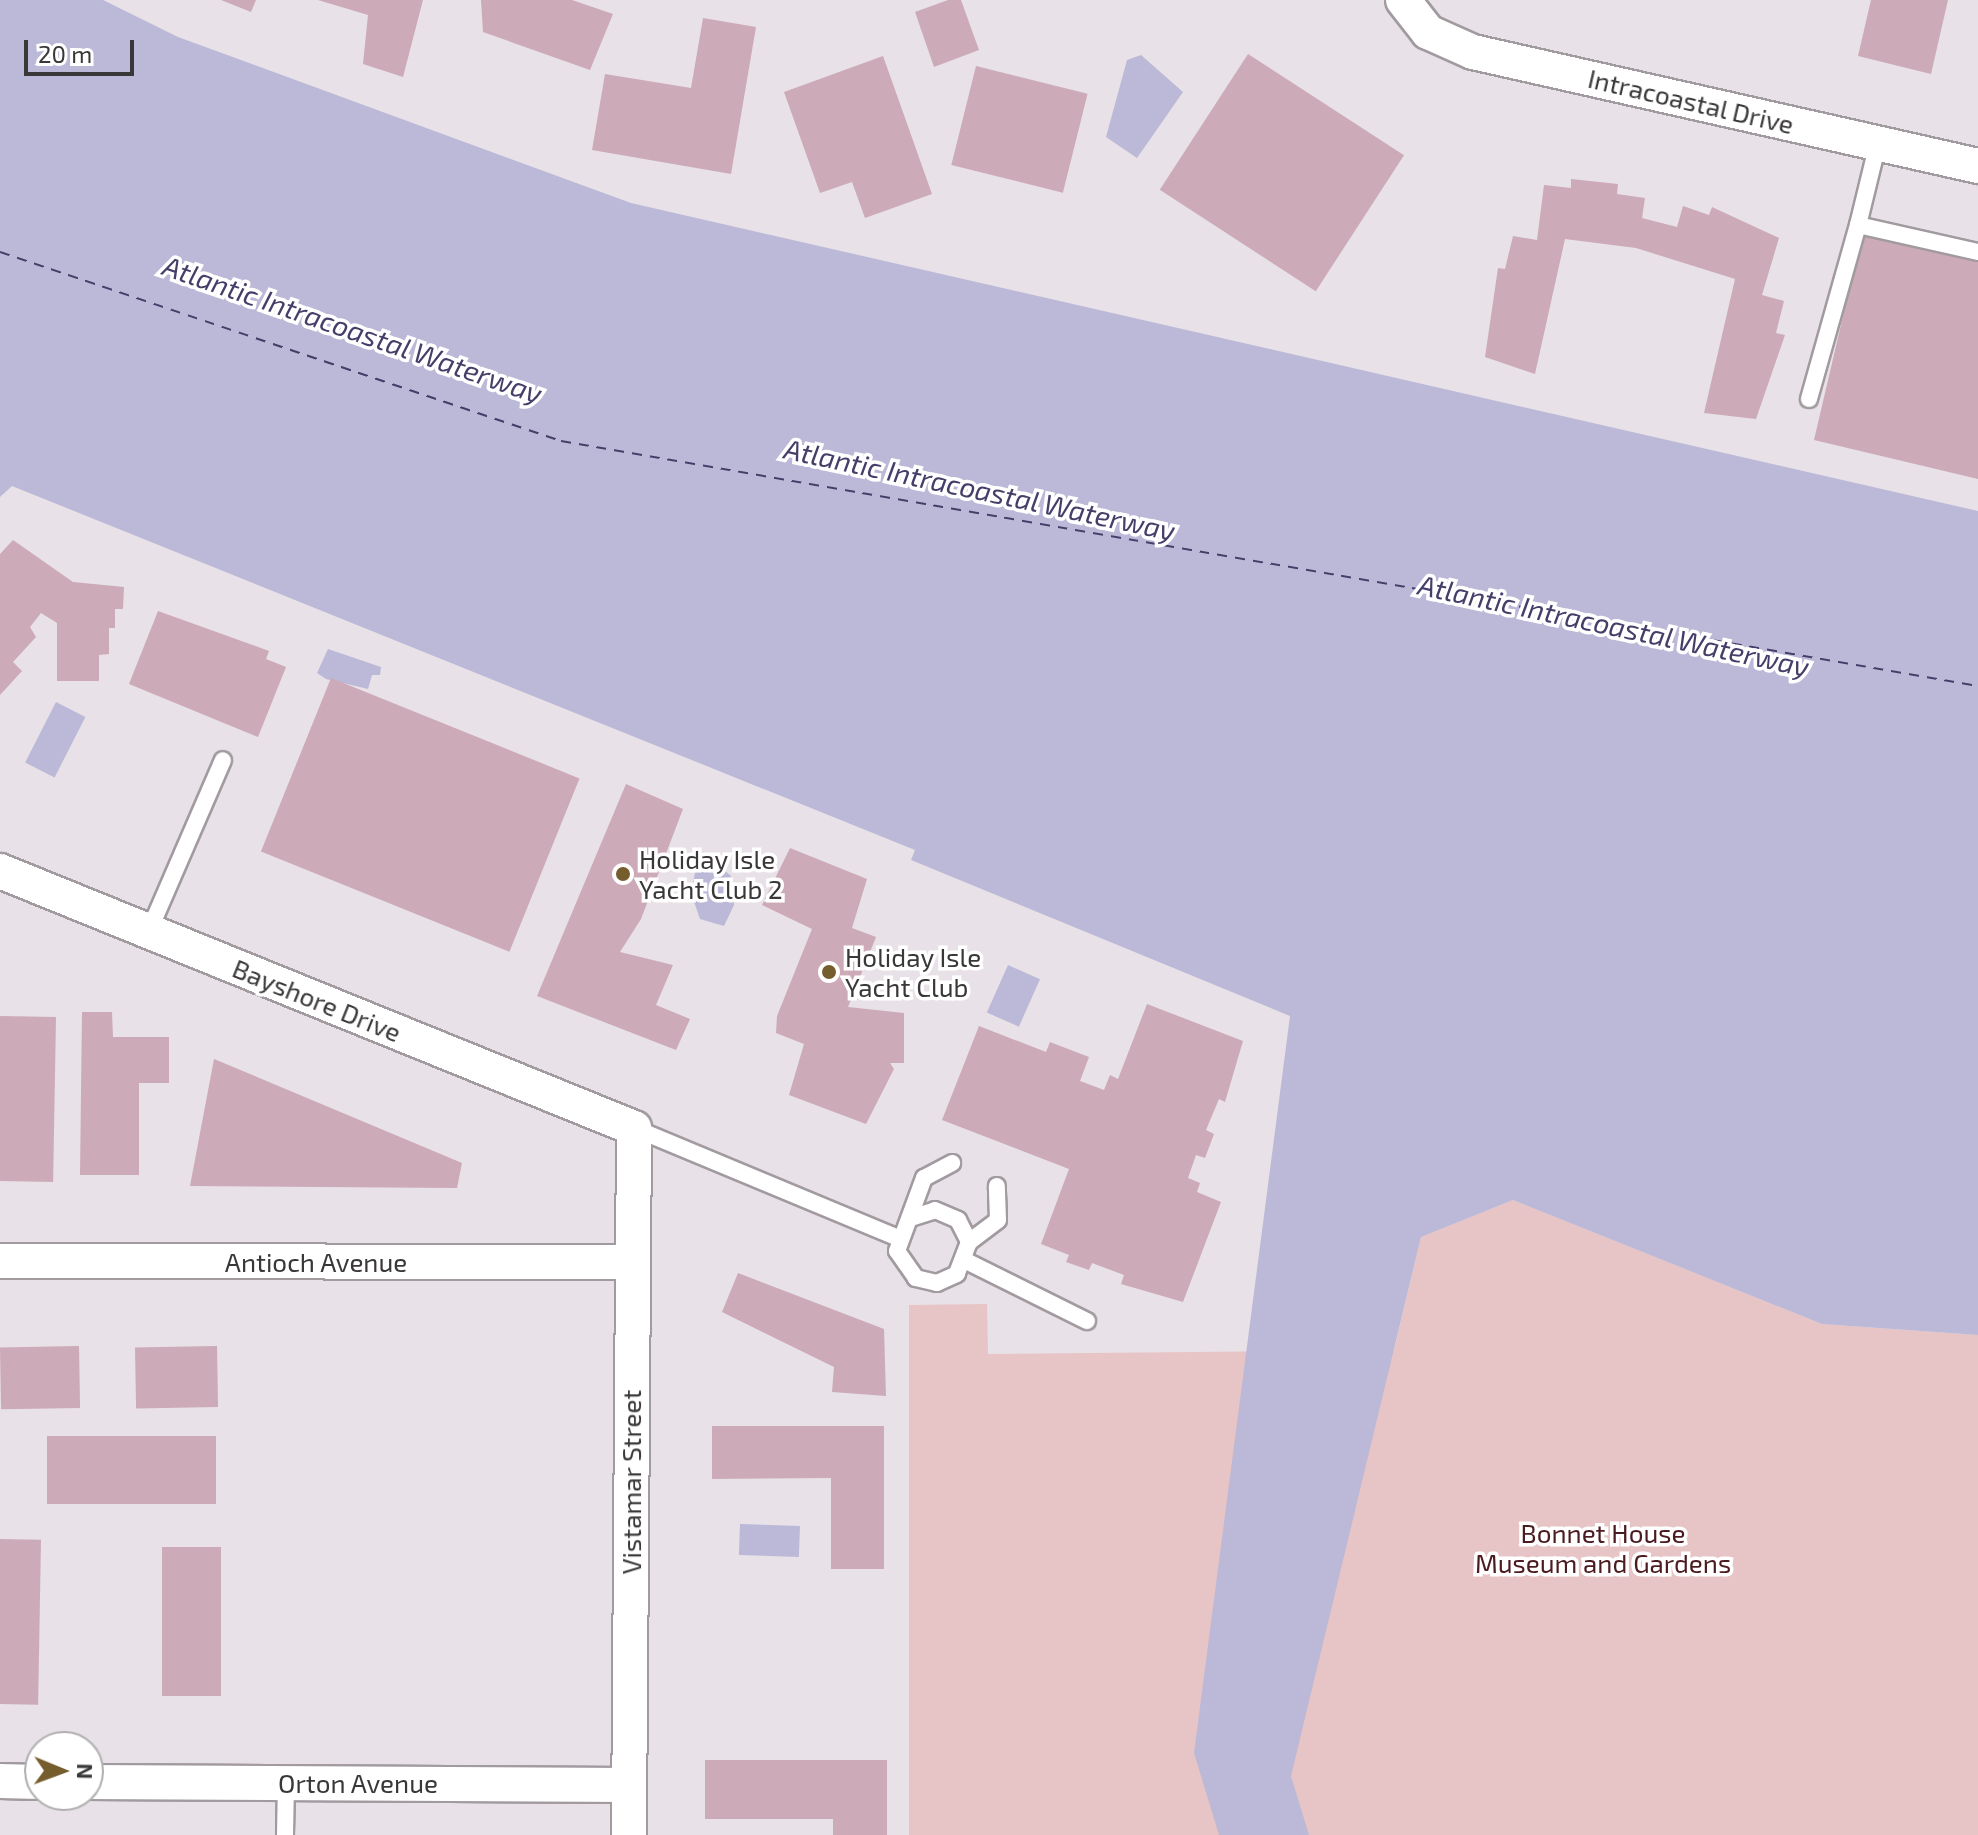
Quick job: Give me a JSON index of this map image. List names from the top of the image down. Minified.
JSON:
{"streets":{"street":["Intracoastal Drive","Bayshore Drive","Antioch Avenue","Vistamar Street","Orton Avenue"]},"crossings":[["Bayshore Drive","Vistamar Street"],["Antioch Avenue","Vistamar Street"],["Vistamar Street","Orton Avenue"]],"water":["Atlantic Intracoastal Waterway"],"parks":["Bonnet House Museum and Gardens"],"places":["Holiday Isle Yacht Club 2","Holiday Isle Yacht Club"],"scale_bar":"20 m","north":"right"}
